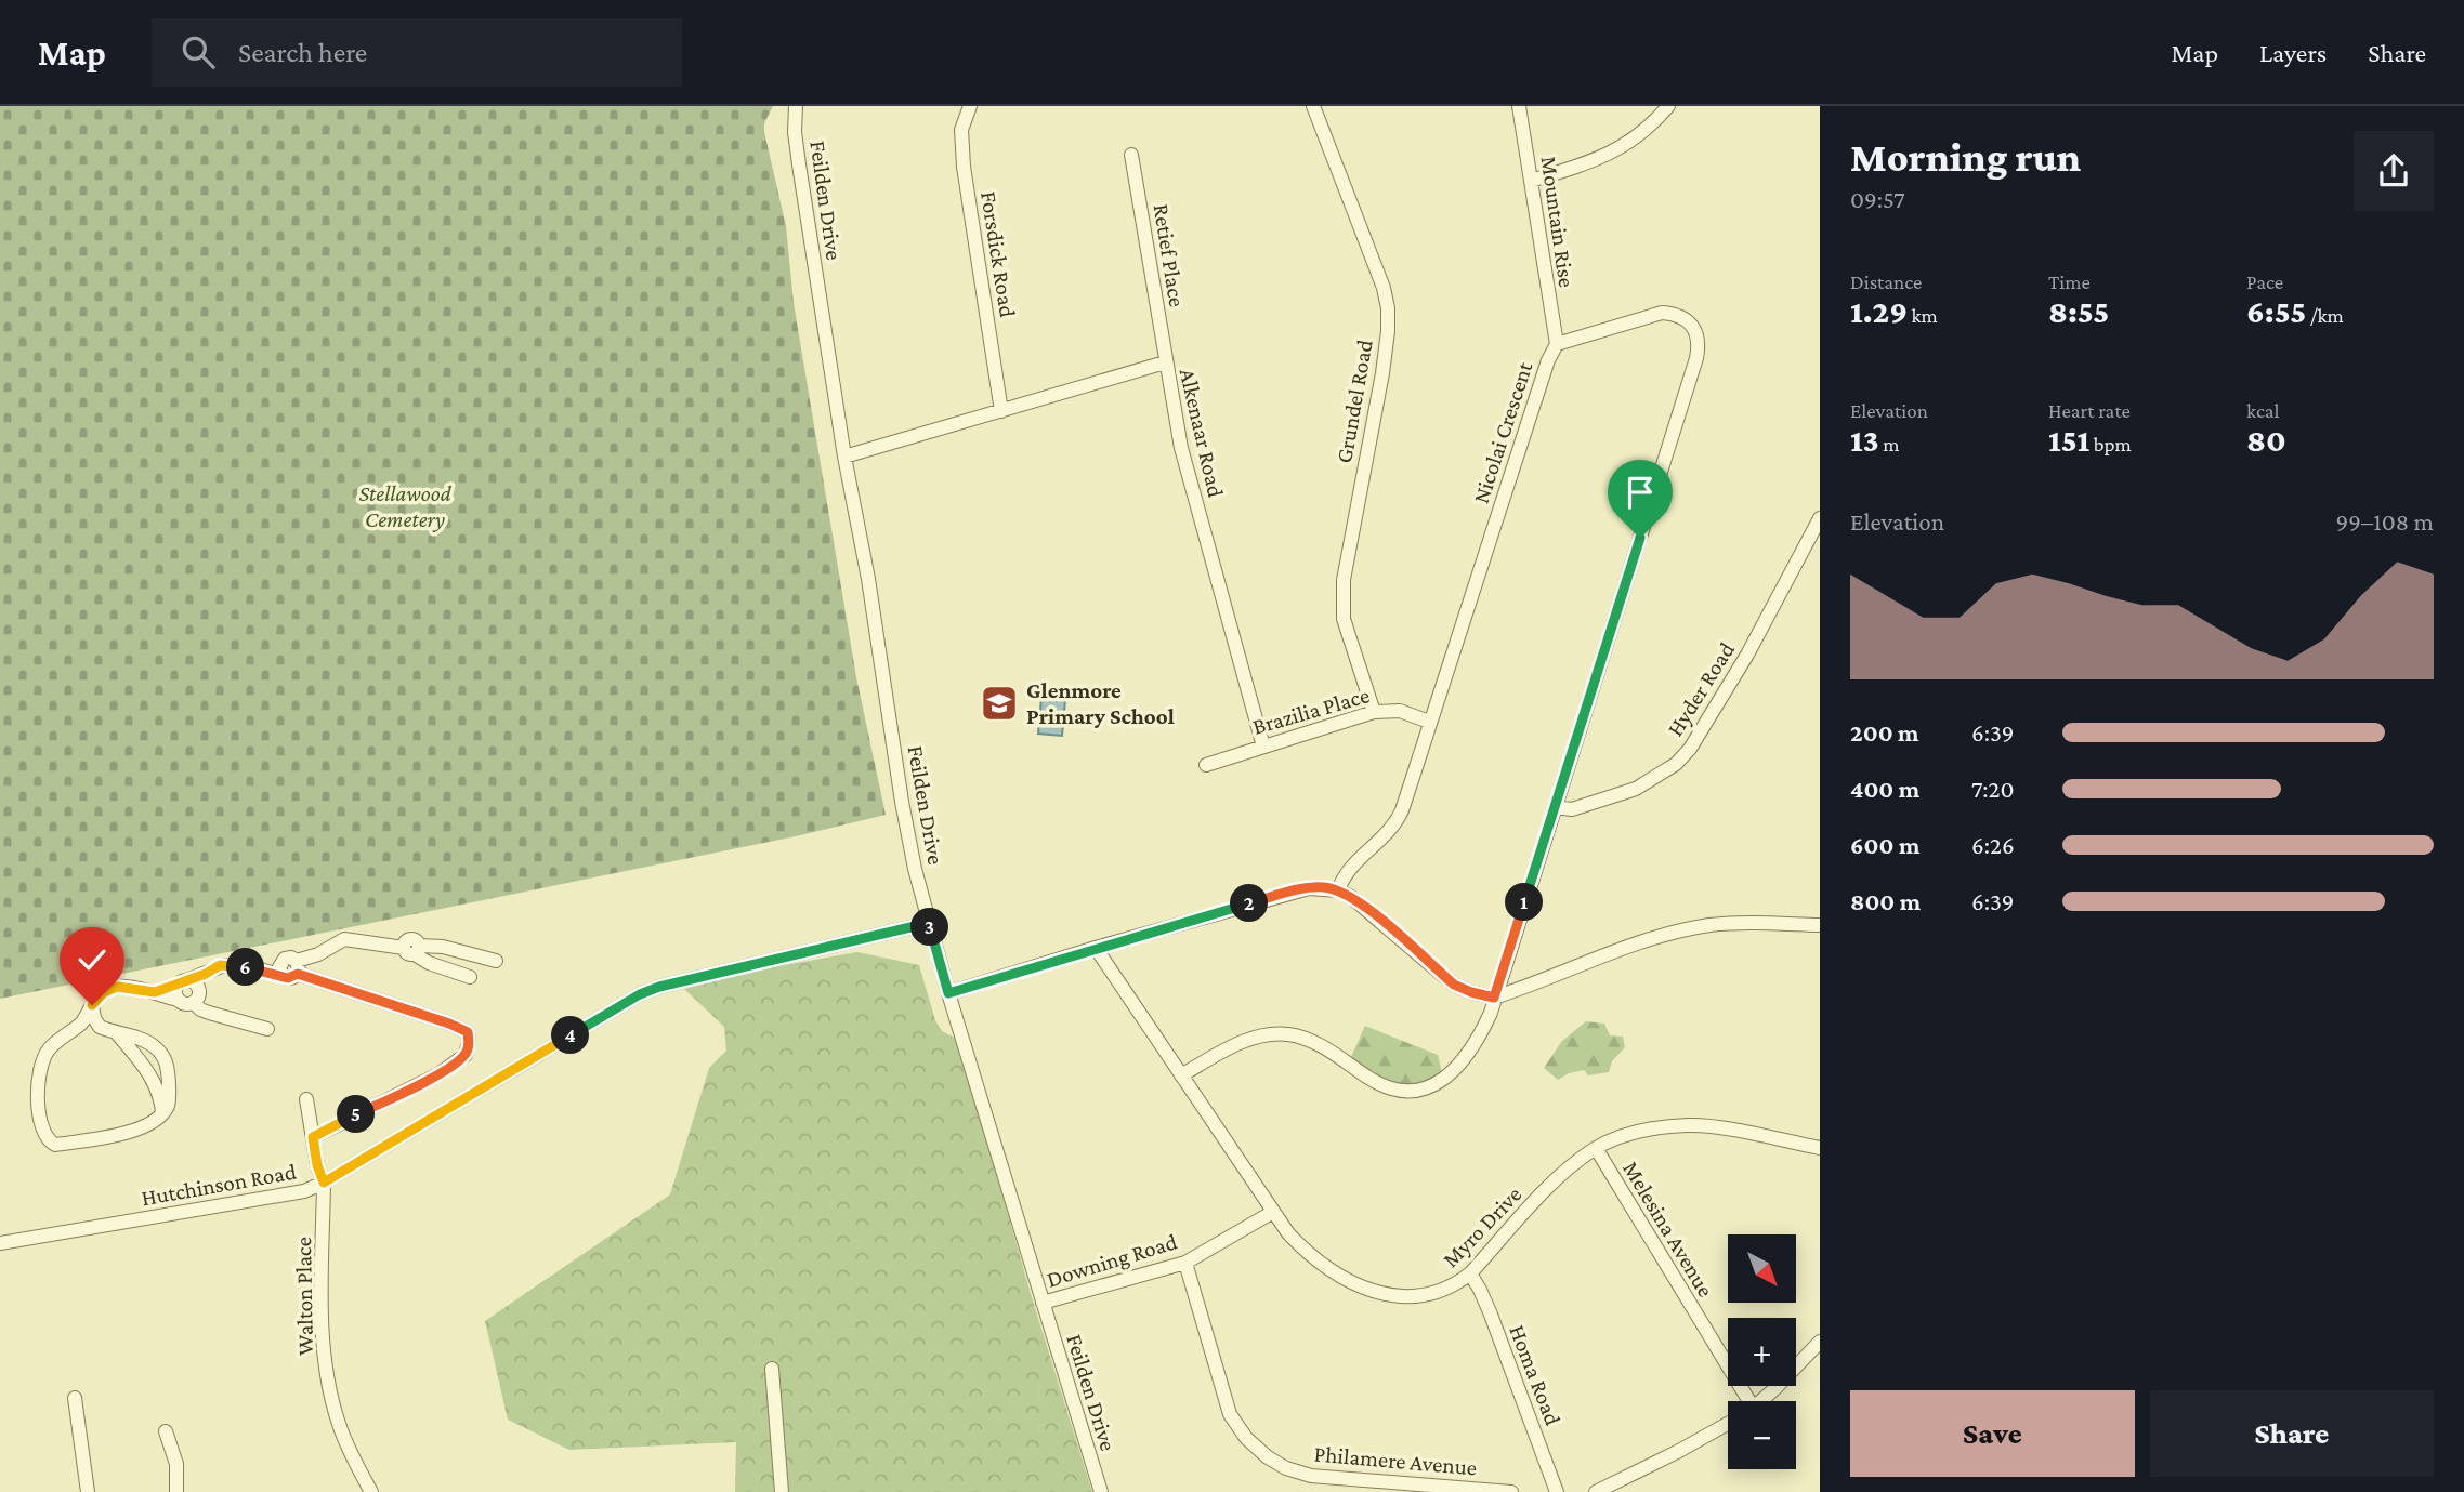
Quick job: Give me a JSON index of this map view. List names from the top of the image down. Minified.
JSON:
{"streets":{"street":["Feilden Drive","Mountain Rise","Forsdick Road","Retief Place","Grundel Road","Alkenaar Road","Nicolai Crescent","Hyder Road","Brazilia Place","Hutchinson Road","Myro Drive","Melesina Avenue","Downing Road","Walton Place","Homa Road","Philamere Avenue"]},"crossings":[["Feilden Drive","Alkenaar Road"],["Feilden Drive","Hutchinson Road"],["Feilden Drive","Downing Road"],["Mountain Rise","Nicolai Crescent"],["Forsdick Road","Alkenaar Road"],["Retief Place","Alkenaar Road"],["Grundel Road","Brazilia Place"],["Alkenaar Road","Brazilia Place"],["Nicolai Crescent","Hyder Road"],["Nicolai Crescent","Brazilia Place"],["Nicolai Crescent","Myro Drive"],["Hutchinson Road","Walton Place"],["Myro Drive","Melesina Avenue"],["Myro Drive","Downing Road"],["Myro Drive","Homa Road"],["Downing Road","Philamere Avenue"]],"parks":["Stellawood Cemetery"],"places":{"school or university":["Glenmore Primary School"]},"north":"bottom right","page":{"header":"Map","search":"Search here","nav":["Map","Layers","Share"],"heading":["Morning run","09:57"],"stats":[["Distance","1.29 km"],["Time","8:55"],["Pace","6:55 /km"],["Elevation","13 m"],["Heart rate","151 bpm"],["kcal","80"]],"chart":["Elevation","99–108 m"],"list":[{"name":"200 m","note":"6:39"},{"name":"400 m","note":"7:20"},{"name":"600 m","note":"6:26"},{"name":"800 m","note":"6:39"}],"pins":["1","2","3","6","4","5"],"map_buttons":["+","−"],"buttons":["Save","Share"]}}
